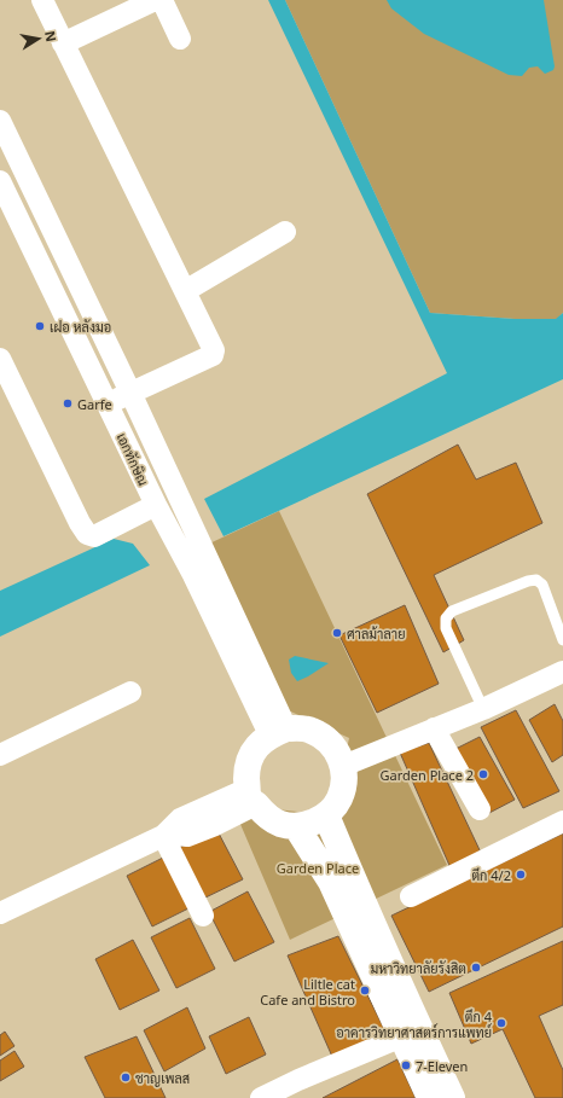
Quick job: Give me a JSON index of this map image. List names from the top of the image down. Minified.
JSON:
{"streets":{"street":["เอกทักษิณ"]},"parks":["Garden Place"],"places":["เฝอ หลังมอ","Garfe","ศาลม้าลาย","Garden Place 2","ตึก 4/2","มหาวิทยาลัยรังสิต","Liltle cat Cafe and Bistro","ตึก 4 อาคารวิทยาศาสตร์การแพทย์","7-Eleven","ชาญเพลส"],"north":"right"}
